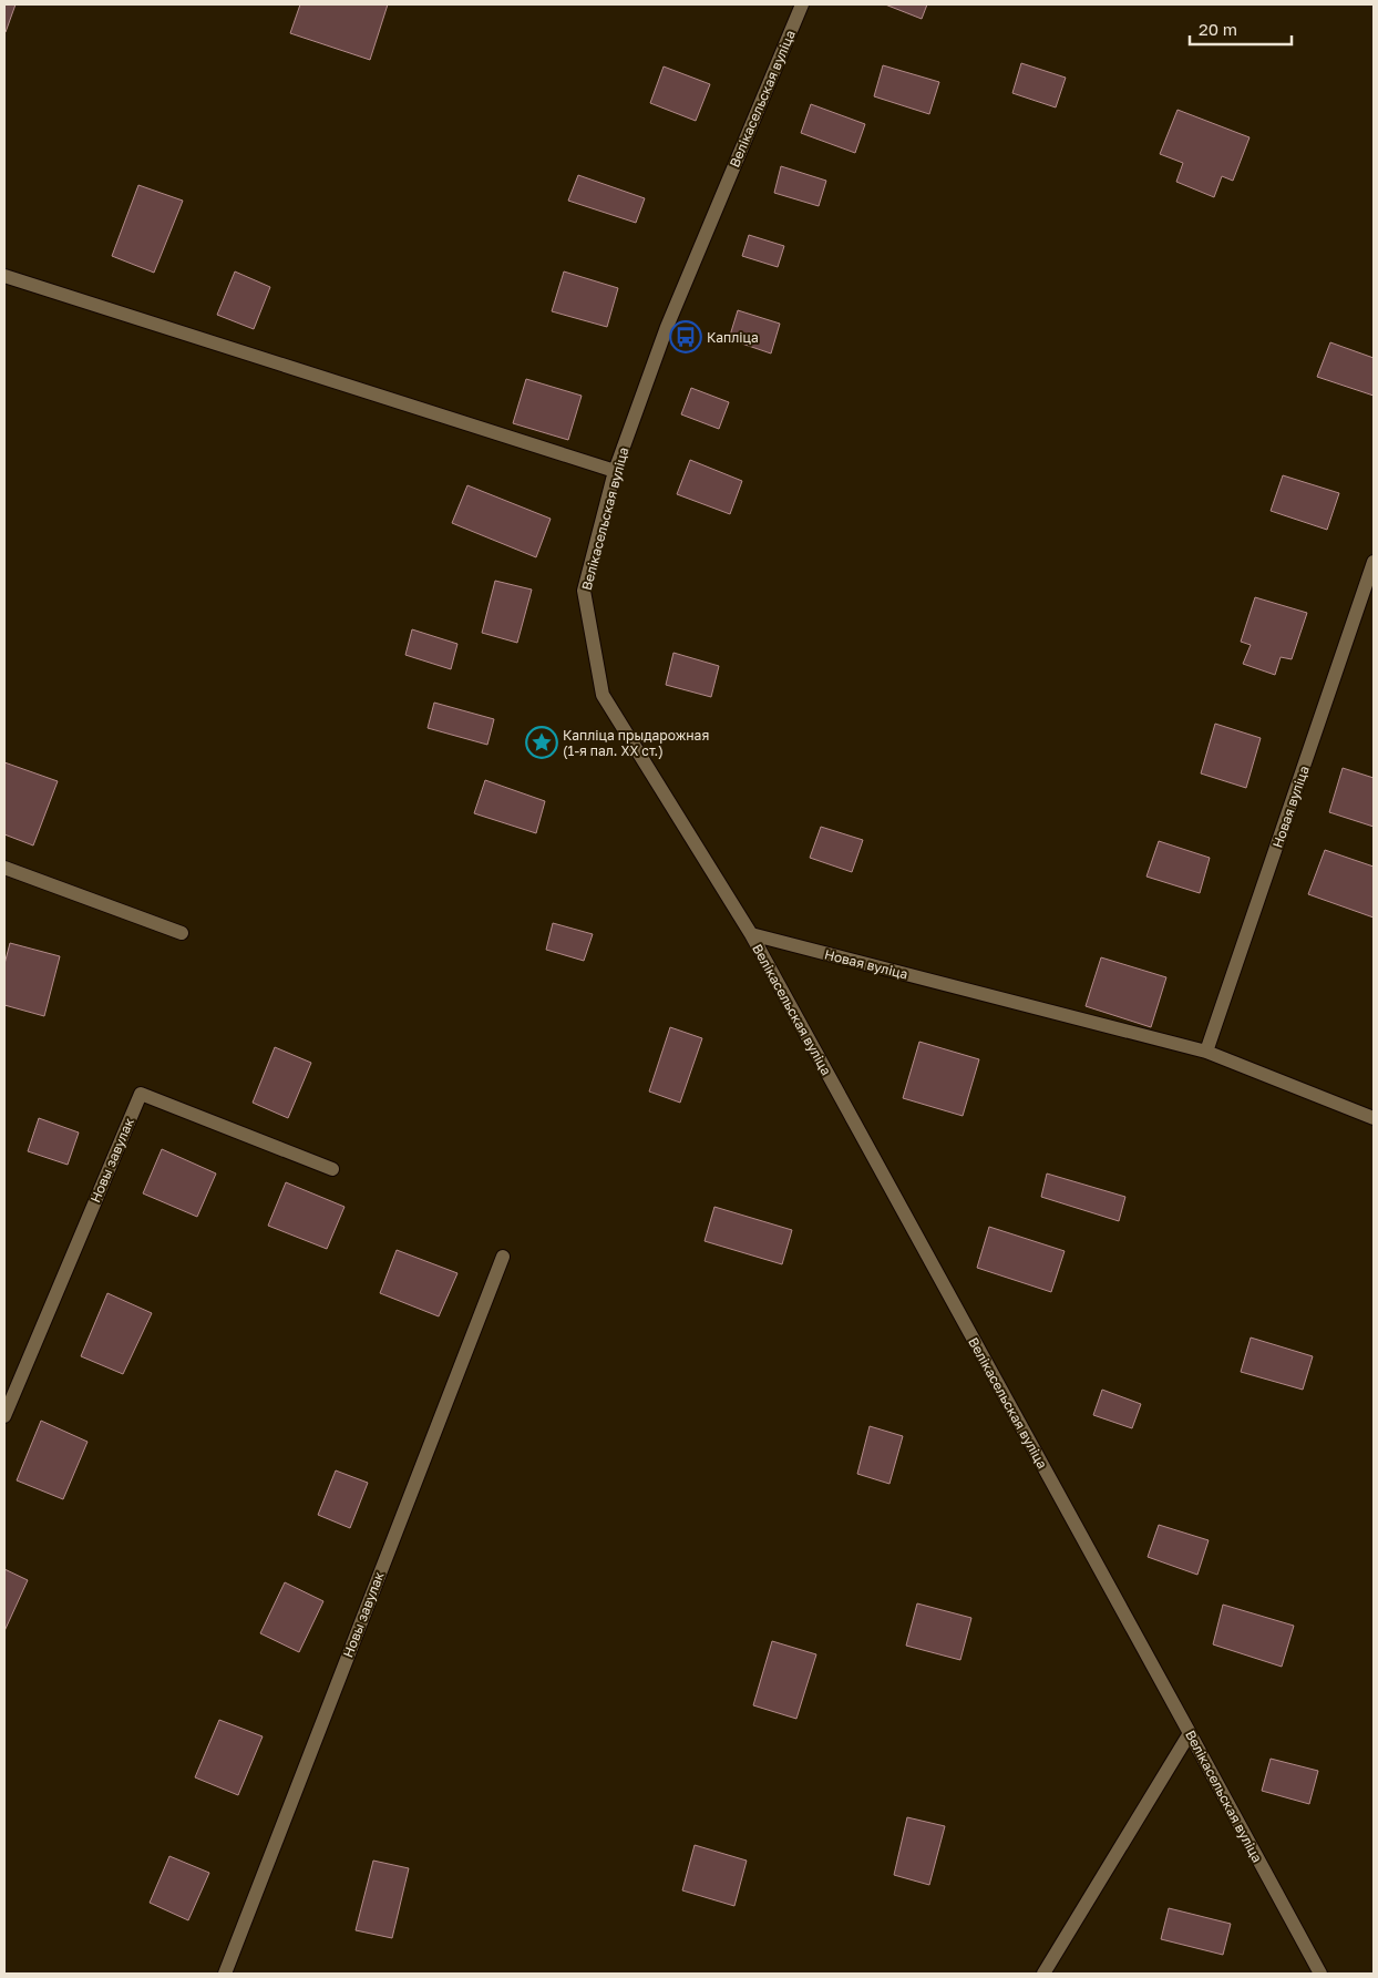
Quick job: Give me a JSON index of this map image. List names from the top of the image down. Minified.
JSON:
{"streets":{"street":["Велікасельская вуліца","Новая вуліца","Новы завулак"]},"crossings":[["Велікасельская вуліца","Новая вуліца"]],"places":{"bus stop":["Капліца"],"place":["Капліца прыдарожная (1-я пал. XX ст.)"]},"scale_bar":"20 m"}
